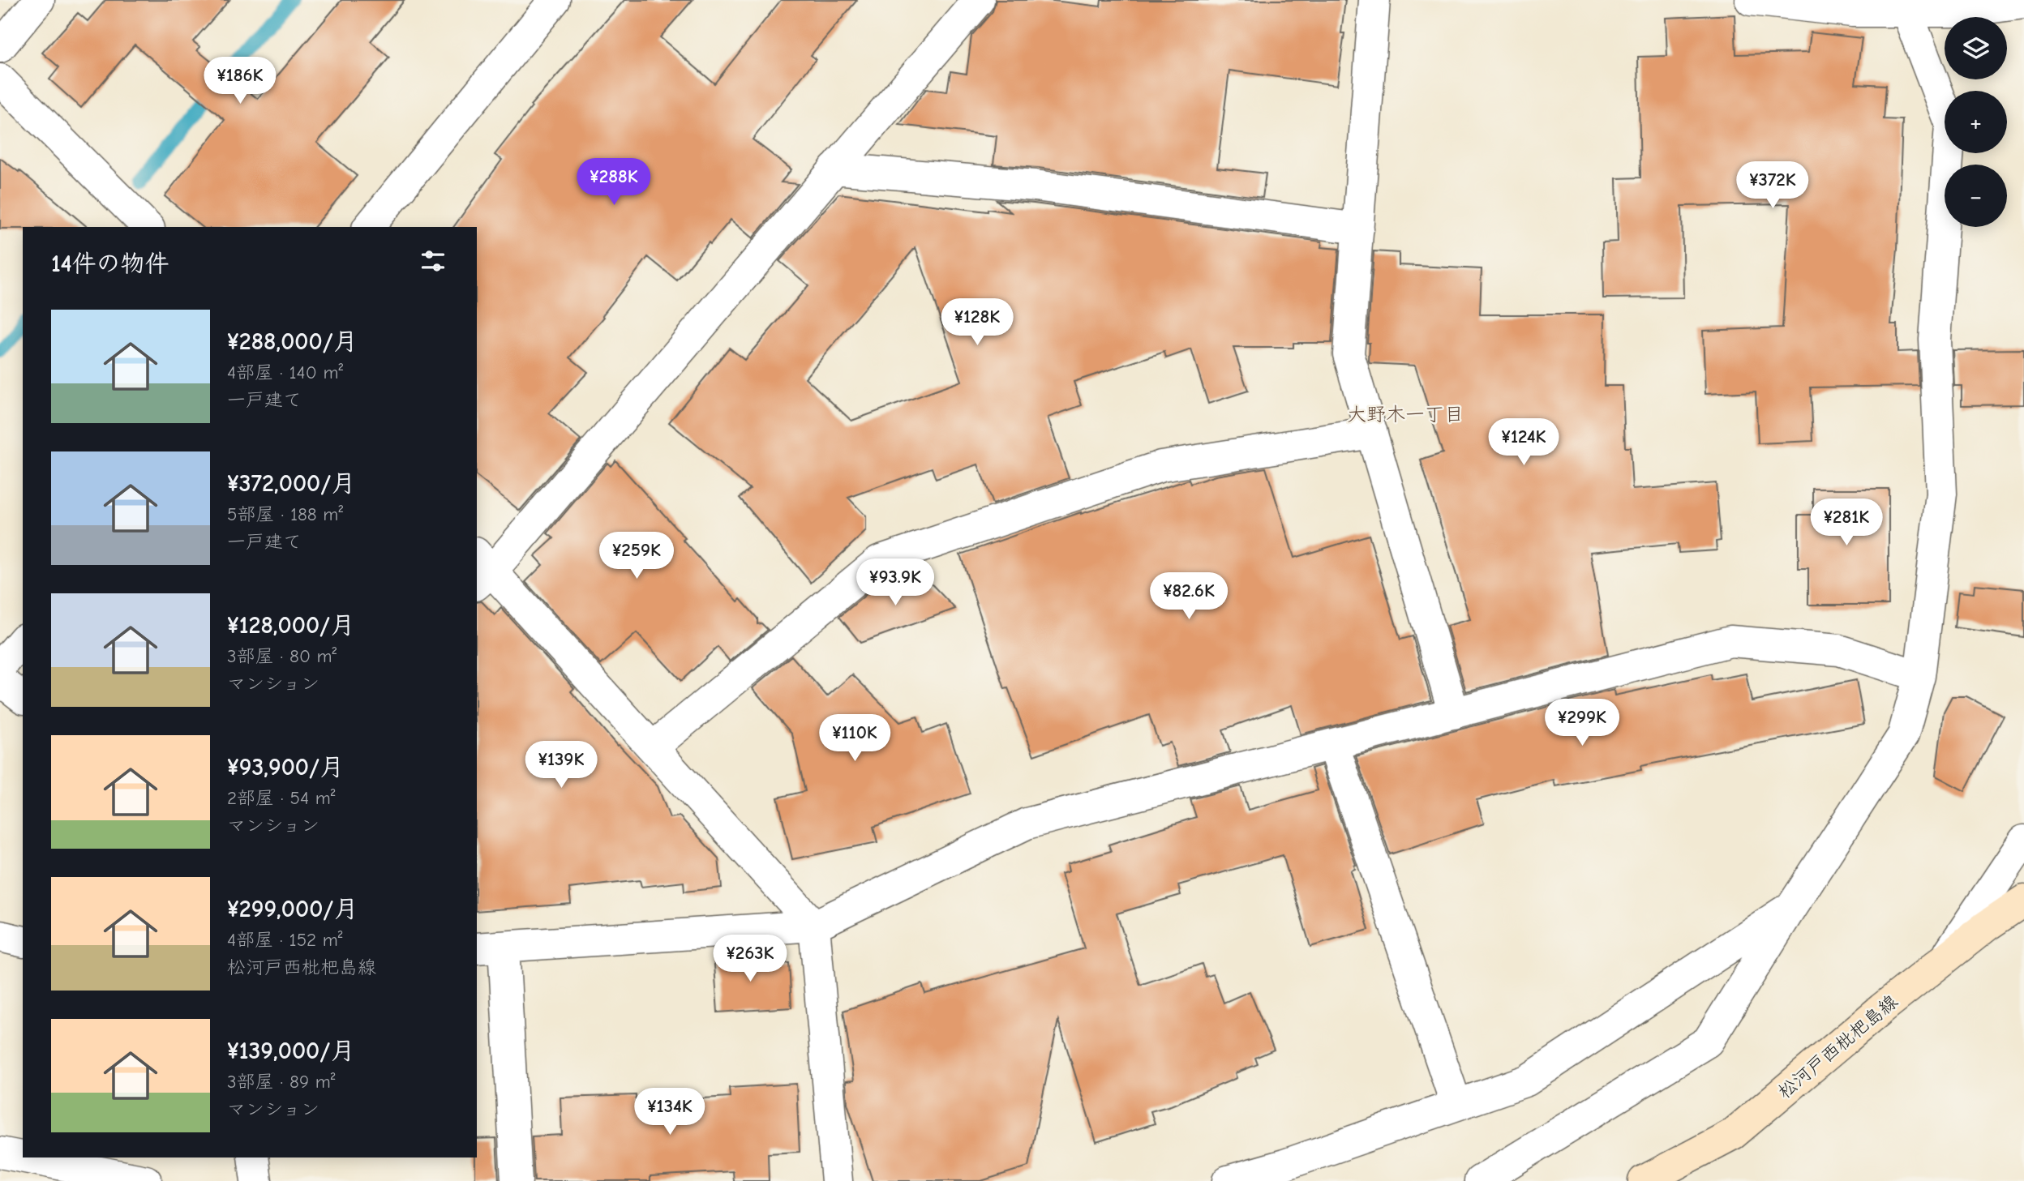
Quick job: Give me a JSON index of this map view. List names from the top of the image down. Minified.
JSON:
{"streets":{"main road":["松河戸西枇杷島線"]},"districts":["大野木一丁目"],"page":{"map_buttons":["+","−"],"price":["¥186K","¥288K","¥372K","¥128K","¥124K","¥281K","¥259K","¥93.9K","¥82.6K","¥299K","¥110K","¥139K","¥263K","¥134K"],"heading":"14件の物件","list":[{"name":"¥288,000/月","note":"4部屋 · 140 m² · 一戸建て"},{"name":"¥372,000/月","note":"5部屋 · 188 m² · 一戸建て"},{"name":"¥128,000/月","note":"3部屋 · 80 m² · マンション"},{"name":"¥93,900/月","note":"2部屋 · 54 m² · マンション"},{"name":"¥299,000/月","note":"4部屋 · 152 m² · 松河戸西枇杷島線"},{"name":"¥139,000/月","note":"3部屋 · 89 m² · マンション"}]}}
